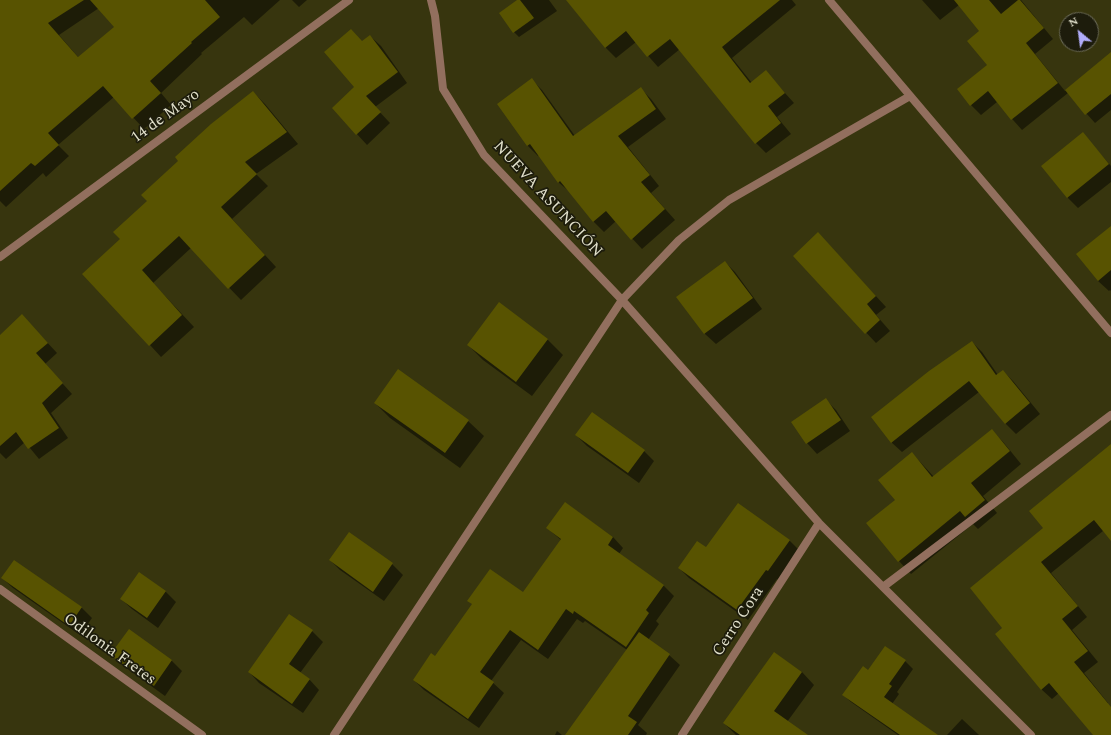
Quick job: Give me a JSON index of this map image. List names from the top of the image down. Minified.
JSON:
{"streets":{"street":["14 de Mayo","NUEVA ASUNCIÓN","Cerro Cora","Odilonia Fretes"]},"crossings":[["NUEVA ASUNCIÓN","Cerro Cora"]],"north":"top left"}
